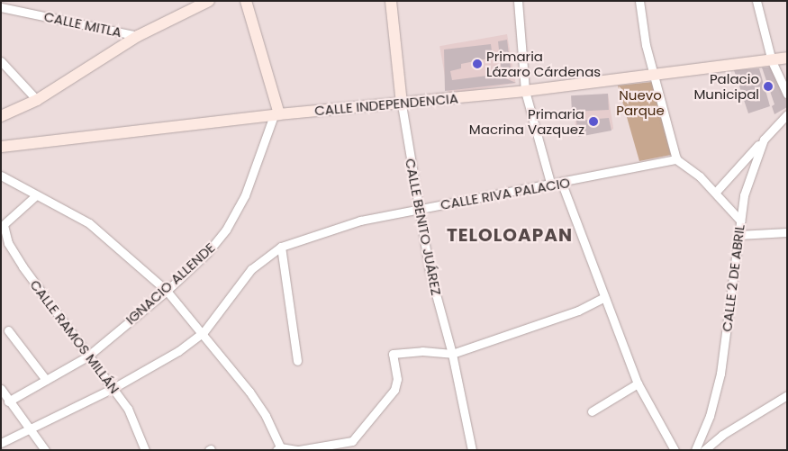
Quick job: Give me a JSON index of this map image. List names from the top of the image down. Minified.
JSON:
{"streets":{"main road":["CALLE INDEPENDENCIA","CALLE BENITO JUÁREZ"],"street":["CALLE MITLA","CALLE RIVA PALACIO","CALLE 2 DE ABRIL","IGNACIO ALLENDE","CALLE RAMOS MILLÁN"]},"crossings":[["CALLE INDEPENDENCIA","CALLE BENITO JUÁREZ"],["CALLE INDEPENDENCIA","IGNACIO ALLENDE"],["CALLE RIVA PALACIO","CALLE BENITO JUÁREZ"],["CALLE RIVA PALACIO","CALLE RAMOS MILLÁN"],["IGNACIO ALLENDE","CALLE RAMOS MILLÁN"]],"districts":["TELOLOAPAN"],"parks":["Nuevo Parque"],"places":["Primaria Lázaro Cárdenas","Palacio Municipal","Primaria Macrina Vazquez"]}
